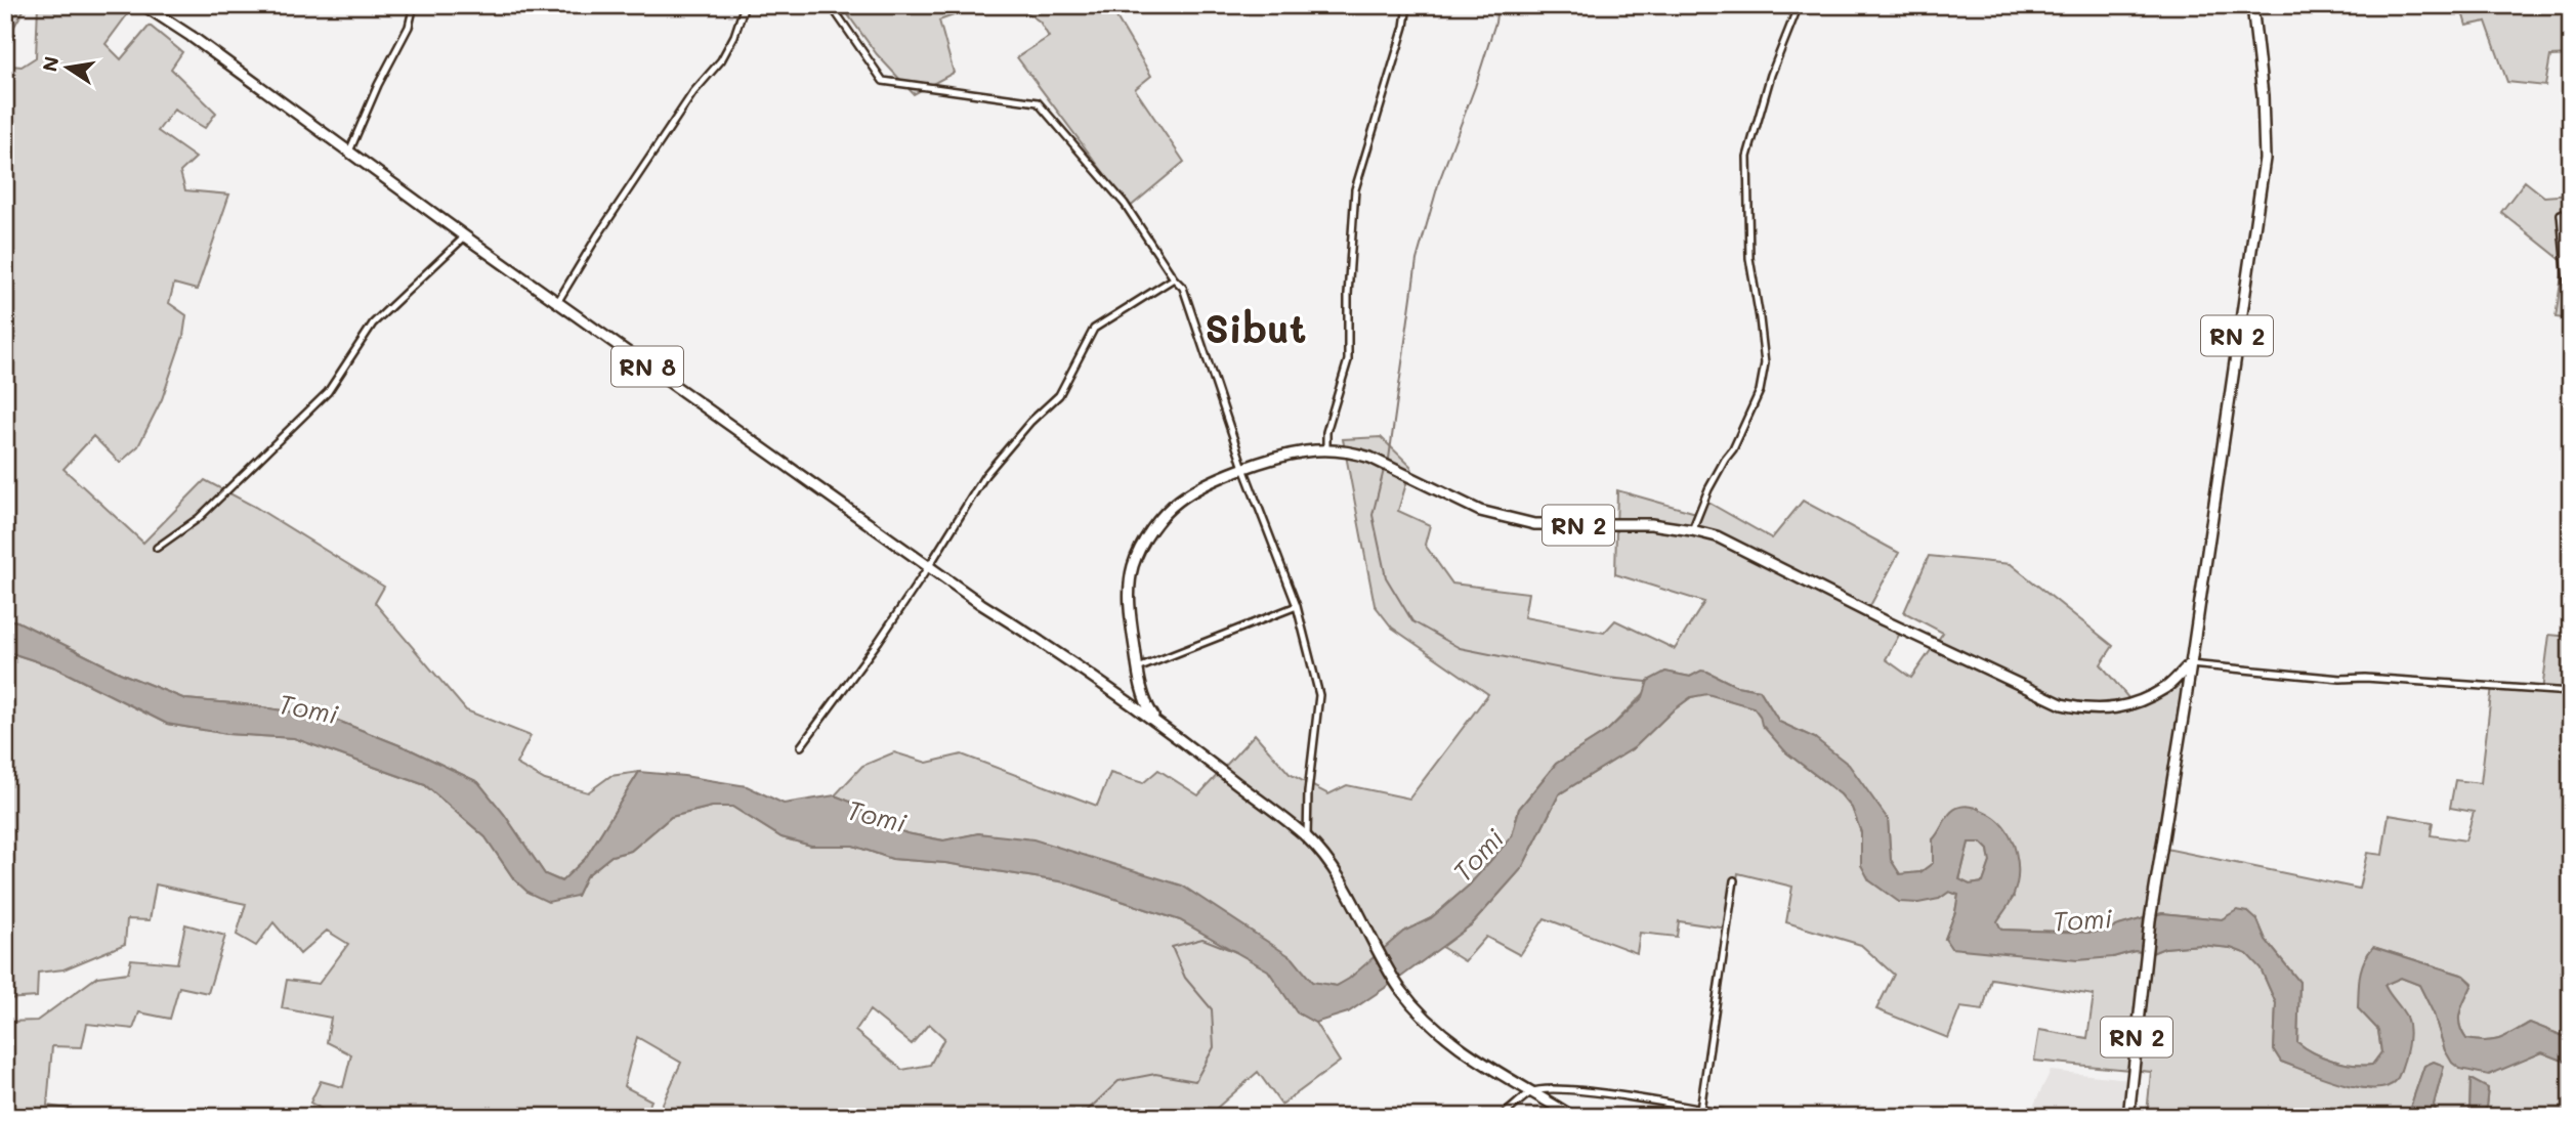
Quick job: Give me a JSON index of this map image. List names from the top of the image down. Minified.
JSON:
{"streets":{"main road":["RN 2","RN 8"]},"crossings":[["RN 2","RN 8"]],"districts":["Sibut"],"water":["Tomi"],"north":"left"}
